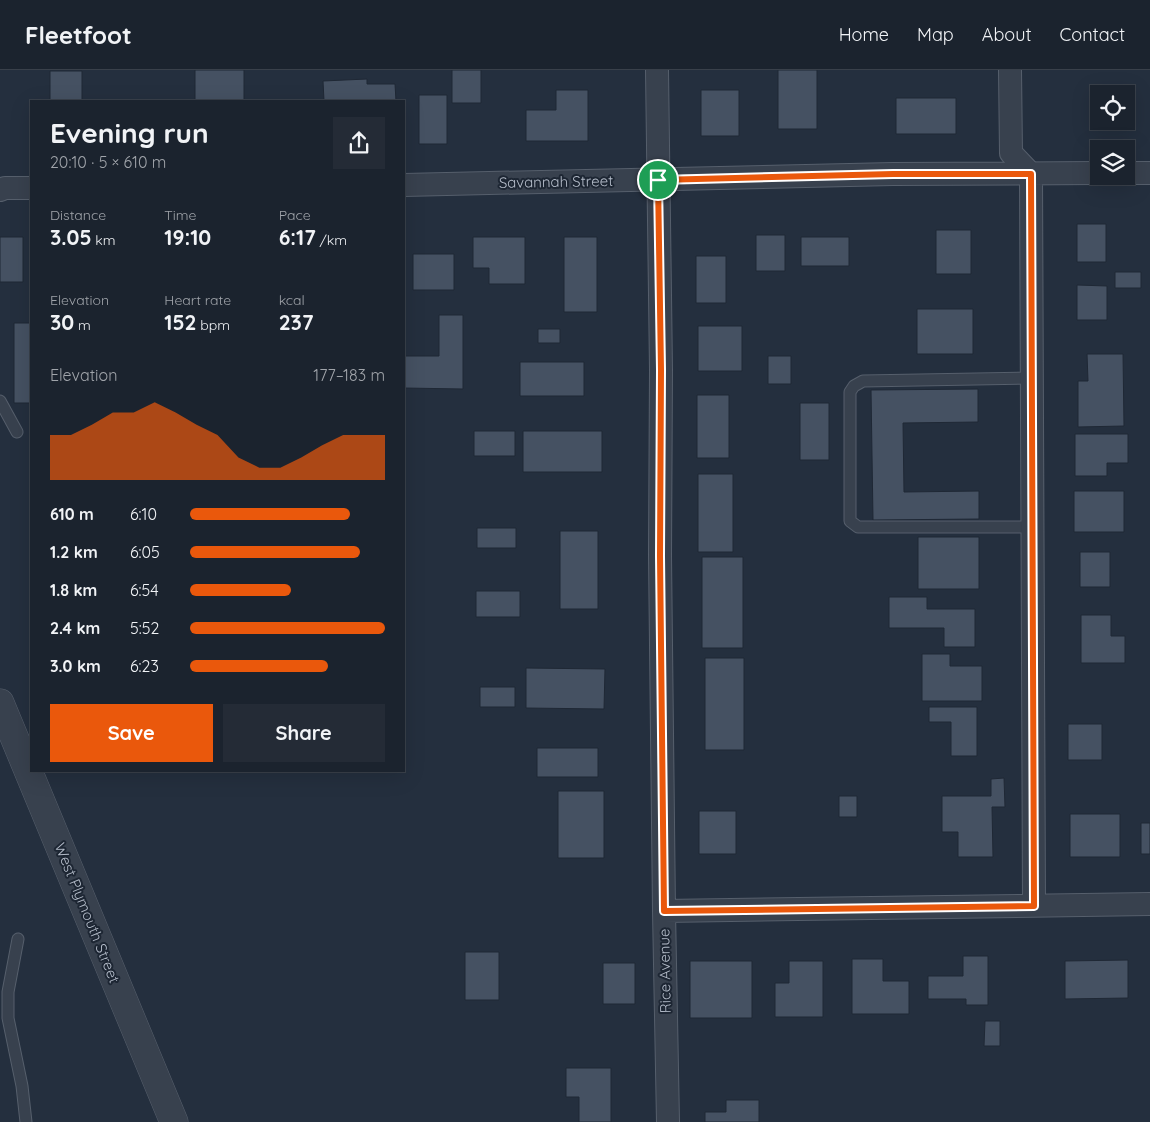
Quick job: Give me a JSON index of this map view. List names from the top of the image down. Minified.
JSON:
{"streets":{"street":["Savannah Street","West Plymouth Street","Rice Avenue"]},"crossings":[["Savannah Street","Rice Avenue"]],"page":{"header":"Fleetfoot","nav":["Home","Map","About","Contact"],"heading":["Evening run","20:10 · 5 × 610 m"],"stats":[["Distance","3.05 km"],["Time","19:10"],["Pace","6:17 /km"],["Elevation","30 m"],["Heart rate","152 bpm"],["kcal","237"]],"chart":["Elevation","177–183 m"],"list":[{"name":"610 m","note":"6:10"},{"name":"1.2 km","note":"6:05"},{"name":"1.8 km","note":"6:54"},{"name":"2.4 km","note":"5:52"},{"name":"3.0 km","note":"6:23"}],"buttons":["Save","Share"]}}
